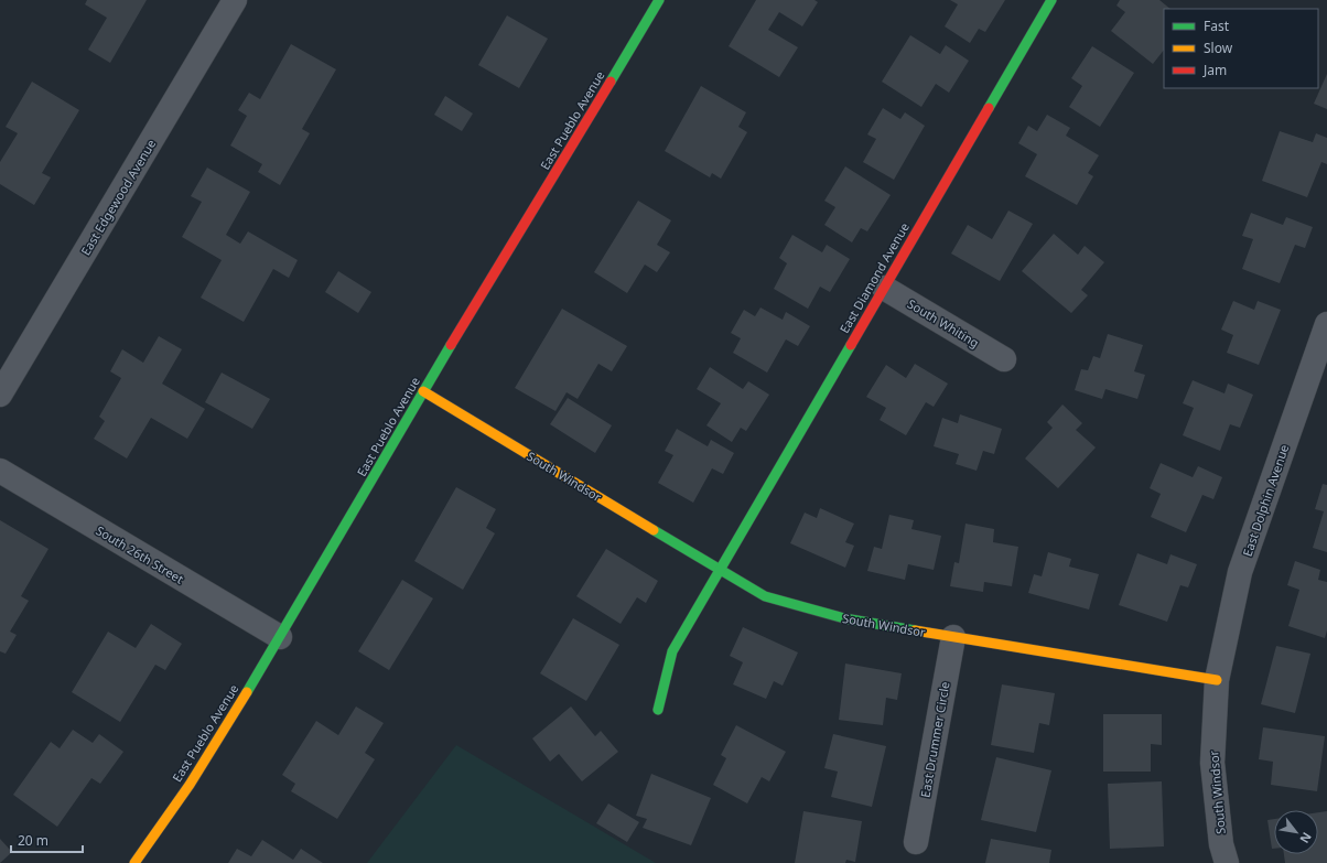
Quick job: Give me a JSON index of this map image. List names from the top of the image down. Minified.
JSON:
{"streets":{"street":["East Pueblo Avenue","East Edgewood Avenue","East Diamond Avenue","South Whiting","South Windsor","East Dolphin Avenue","South 26th Street","East Drummer Circle"]},"crossings":[["East Pueblo Avenue","South Windsor"],["East Pueblo Avenue","South 26th Street"],["East Diamond Avenue","South Whiting"],["East Diamond Avenue","South Windsor"],["South Windsor","East Dolphin Avenue"],["South Windsor","East Drummer Circle"]],"legend":["Fast","Slow","Jam"],"scale_bar":"20 m","north":"bottom right"}
